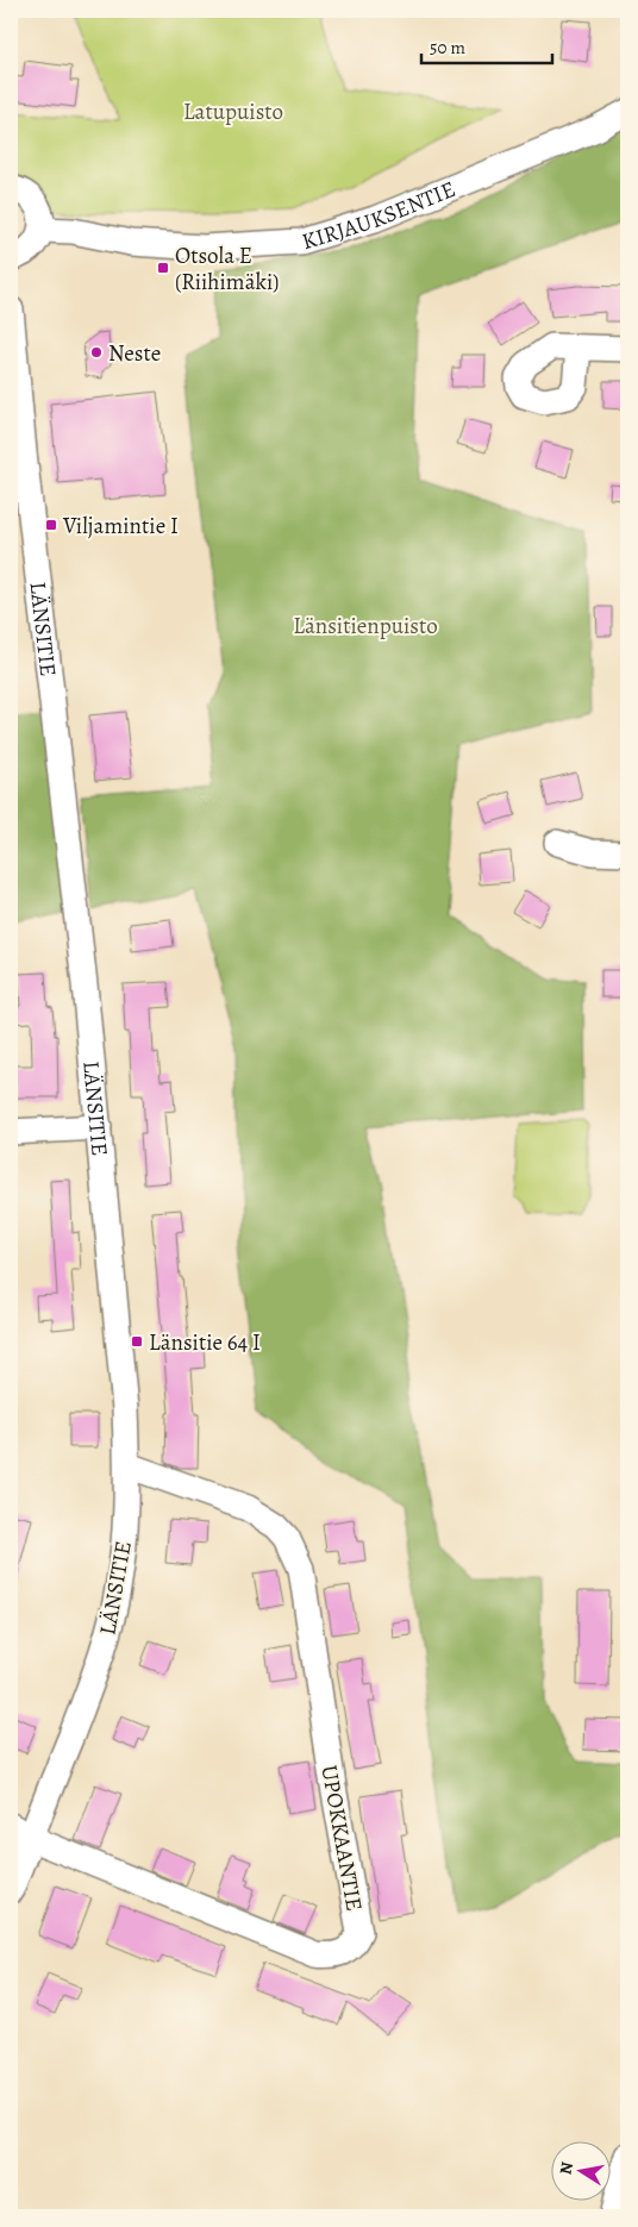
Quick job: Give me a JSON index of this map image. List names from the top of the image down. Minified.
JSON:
{"streets":{"street":["KIRJAUKSENTIE","LÄNSITIE","UPOKKAANTIE"]},"crossings":[["LÄNSITIE","UPOKKAANTIE"]],"parks":["Latupuisto","Länsitienpuisto"],"places":{"transit":["Otsola E (Riihimäki)","Viljamintie I","Länsitie 64 I"],"other":["Neste"]},"scale_bar":"50 m","north":"left"}
